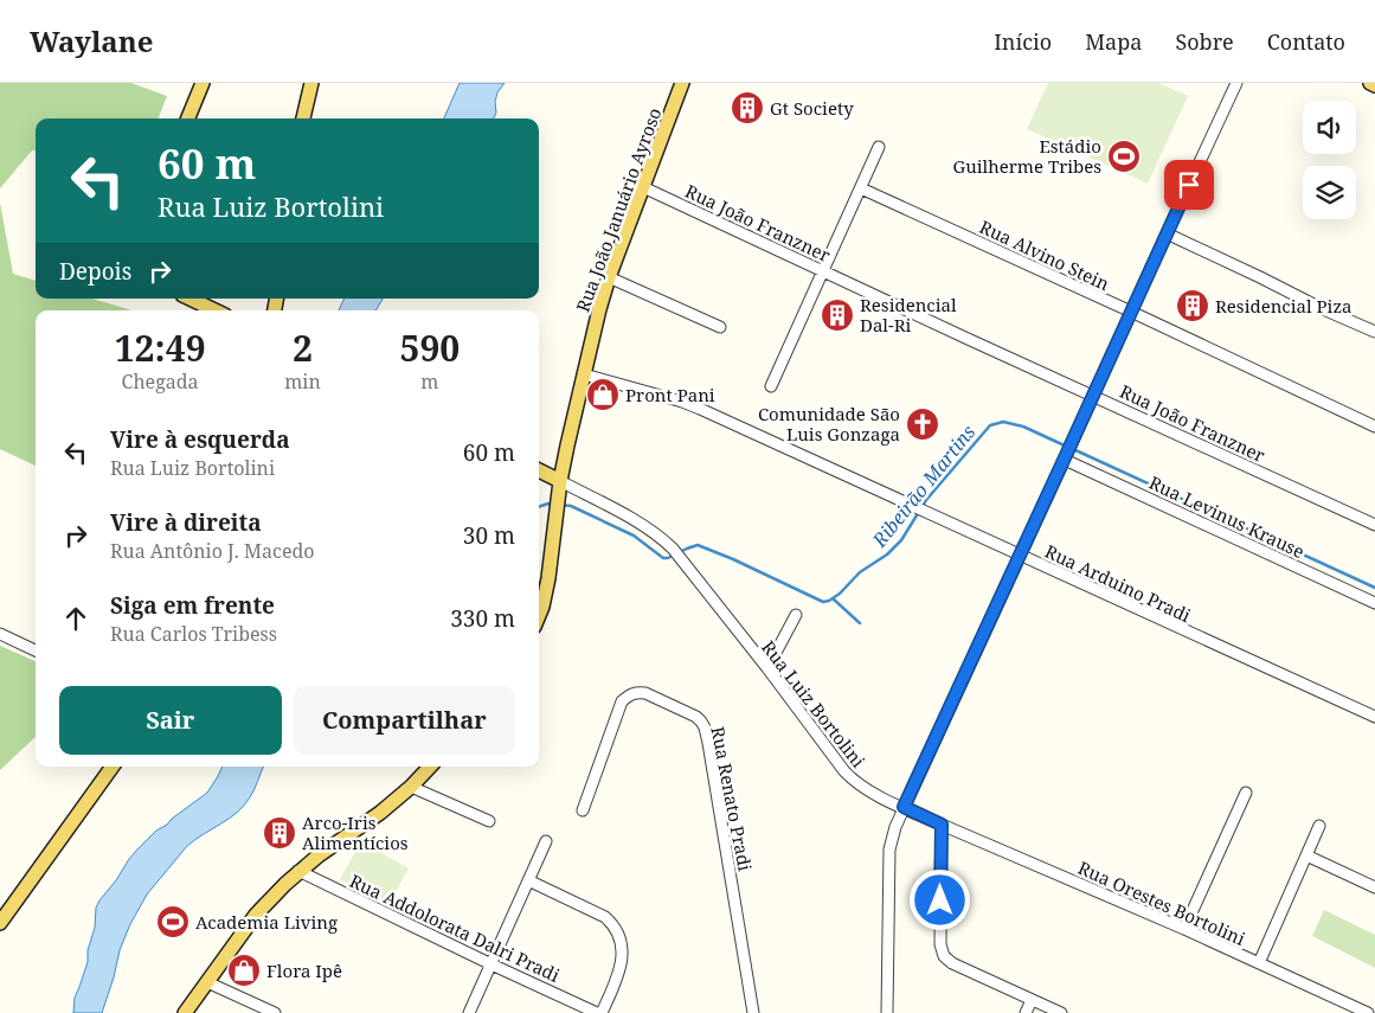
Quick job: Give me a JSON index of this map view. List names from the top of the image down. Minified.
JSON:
{"streets":{"main road":["Rua João Januário Ayroso"],"street":["Rua João Franzner","Rua Alvino Stein","Rua Levinus Krause","Rua Arduino Pradi","Rua Luiz Bortolini","Rua Renato Pradi","Rua Orestes Bortolini","Rua Addolorata Dalri Pradi"]},"crossings":[["Rua João Januário Ayroso","Rua João Franzner"],["Rua João Januário Ayroso","Rua Arduino Pradi"],["Rua João Januário Ayroso","Rua Luiz Bortolini"],["Rua Luiz Bortolini","Rua Orestes Bortolini"]],"water":["Ribeirão Martins"],"places":{"building":["Gt Society","Residencial Piza","Residencial Dal-Ri","Arco-Iris Alimentícios"],"sports":["Estádio Guilherme Tribes","Academia Living"],"shop":["Pront Pani","Flora Ipê"],"church":["Comunidade São Luis Gonzaga"]},"page":{"header":"Waylane","nav":["Início","Mapa","Sobre","Contato"],"turn":["60 m","Rua Luiz Bortolini"],"then":"Depois","eta":["12:49","Chegada","2","min","590","m"],"list":[{"name":"Vire à esquerda","note":"Rua Luiz Bortolini","value":"60 m"},{"name":"Vire à direita","note":"Rua Antônio J. Macedo","value":"30 m"},{"name":"Siga em frente","note":"Rua Carlos Tribess","value":"330 m"}],"buttons":["Sair","Compartilhar"]}}
